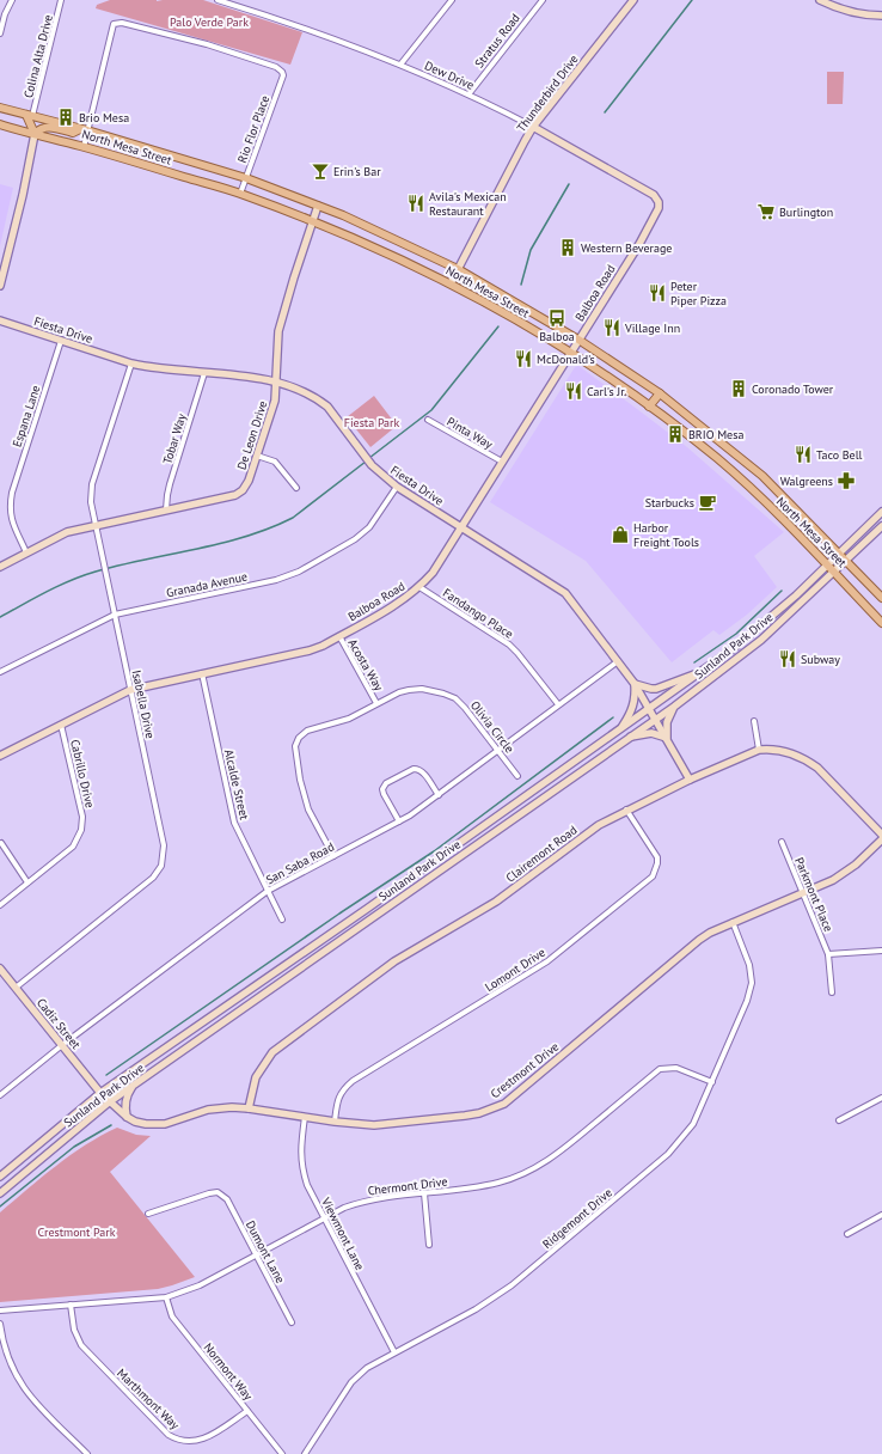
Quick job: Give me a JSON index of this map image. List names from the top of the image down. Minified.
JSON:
{"streets":{"main road":["North Mesa Street"],"street":["Stratus Road","Colina Alta Drive","Dew Drive","Thunderbird Drive","Rio Flor Place","Balboa Road","Fiesta Drive","Espana Lane","Pinta Way","De Leon Drive","Tobar Way","Granada Avenue","Fandango Place","Sunland Park Drive","Acosta Way","Isabella Drive","Olivia Circle","Cabrillo Drive","Alcalde Street","Clairemont Road","San Saba Road","Parkmont Place","Lomont Drive","Cadiz Street","Crestmont Drive","Chermont Drive","Ridgemont Drive","Viewmont Lane","Dumont Lane","Normont Way","Marthmont Way"]},"crossings":[["Stratus Road","Dew Drive"],["Colina Alta Drive","North Mesa Street"],["Dew Drive","Thunderbird Drive"],["Dew Drive","Balboa Road"],["Thunderbird Drive","North Mesa Street"],["Rio Flor Place","North Mesa Street"],["North Mesa Street","Balboa Road"],["North Mesa Street","De Leon Drive"],["North Mesa Street","Sunland Park Drive"],["Balboa Road","Fiesta Drive"],["Balboa Road","Pinta Way"],["Balboa Road","Fandango Place"],["Balboa Road","Acosta Way"],["Balboa Road","Isabella Drive"],["Balboa Road","Cabrillo Drive"],["Balboa Road","Alcalde Street"],["Fiesta Drive","Espana Lane"],["Fiesta Drive","De Leon Drive"],["Fiesta Drive","Tobar Way"],["Fiesta Drive","Granada Avenue"],["Fiesta Drive","Sunland Park Drive"],["Fiesta Drive","Isabella Drive"],["Fiesta Drive","Clairemont Road"],["Fiesta Drive","San Saba Road"],["Espana Lane","De Leon Drive"],["De Leon Drive","Tobar Way"],["De Leon Drive","Isabella Drive"],["Granada Avenue","Isabella Drive"],["Fandango Place","San Saba Road"],["Sunland Park Drive","Cadiz Street"],["Sunland Park Drive","Crestmont Drive"],["Acosta Way","Olivia Circle"],["Isabella Drive","Cadiz Street"],["Olivia Circle","San Saba Road"],["Alcalde Street","San Saba Road"],["Clairemont Road","Lomont Drive"],["Clairemont Road","Crestmont Drive"],["San Saba Road","Cadiz Street"],["Parkmont Place","Crestmont Drive"],["Lomont Drive","Crestmont Drive"],["Cadiz Street","Crestmont Drive"],["Crestmont Drive","Ridgemont Drive"],["Crestmont Drive","Viewmont Lane"],["Chermont Drive","Ridgemont Drive"],["Chermont Drive","Viewmont Lane"],["Chermont Drive","Dumont Lane"],["Chermont Drive","Normont Way"],["Chermont Drive","Marthmont Way"],["Ridgemont Drive","Viewmont Lane"],["Normont Way","Marthmont Way"]],"parks":["Palo Verde Park","Fiesta Park","Crestmont Park"],"places":{"building":["Brio Mesa","Western Beverage","Coronado Tower","BRIO Mesa"],"bar":["Erin's Bar"],"restaurant":["Avila's Mexican Restaurant","Peter Piper Pizza","Village Inn","McDonald's","Carl's Jr.","Taco Bell","Subway"],"supermarket":["Burlington"],"bus stop":["Balboa"],"pharmacy":["Walgreens"],"cafe":["Starbucks"],"shop":["Harbor Freight Tools"]}}
